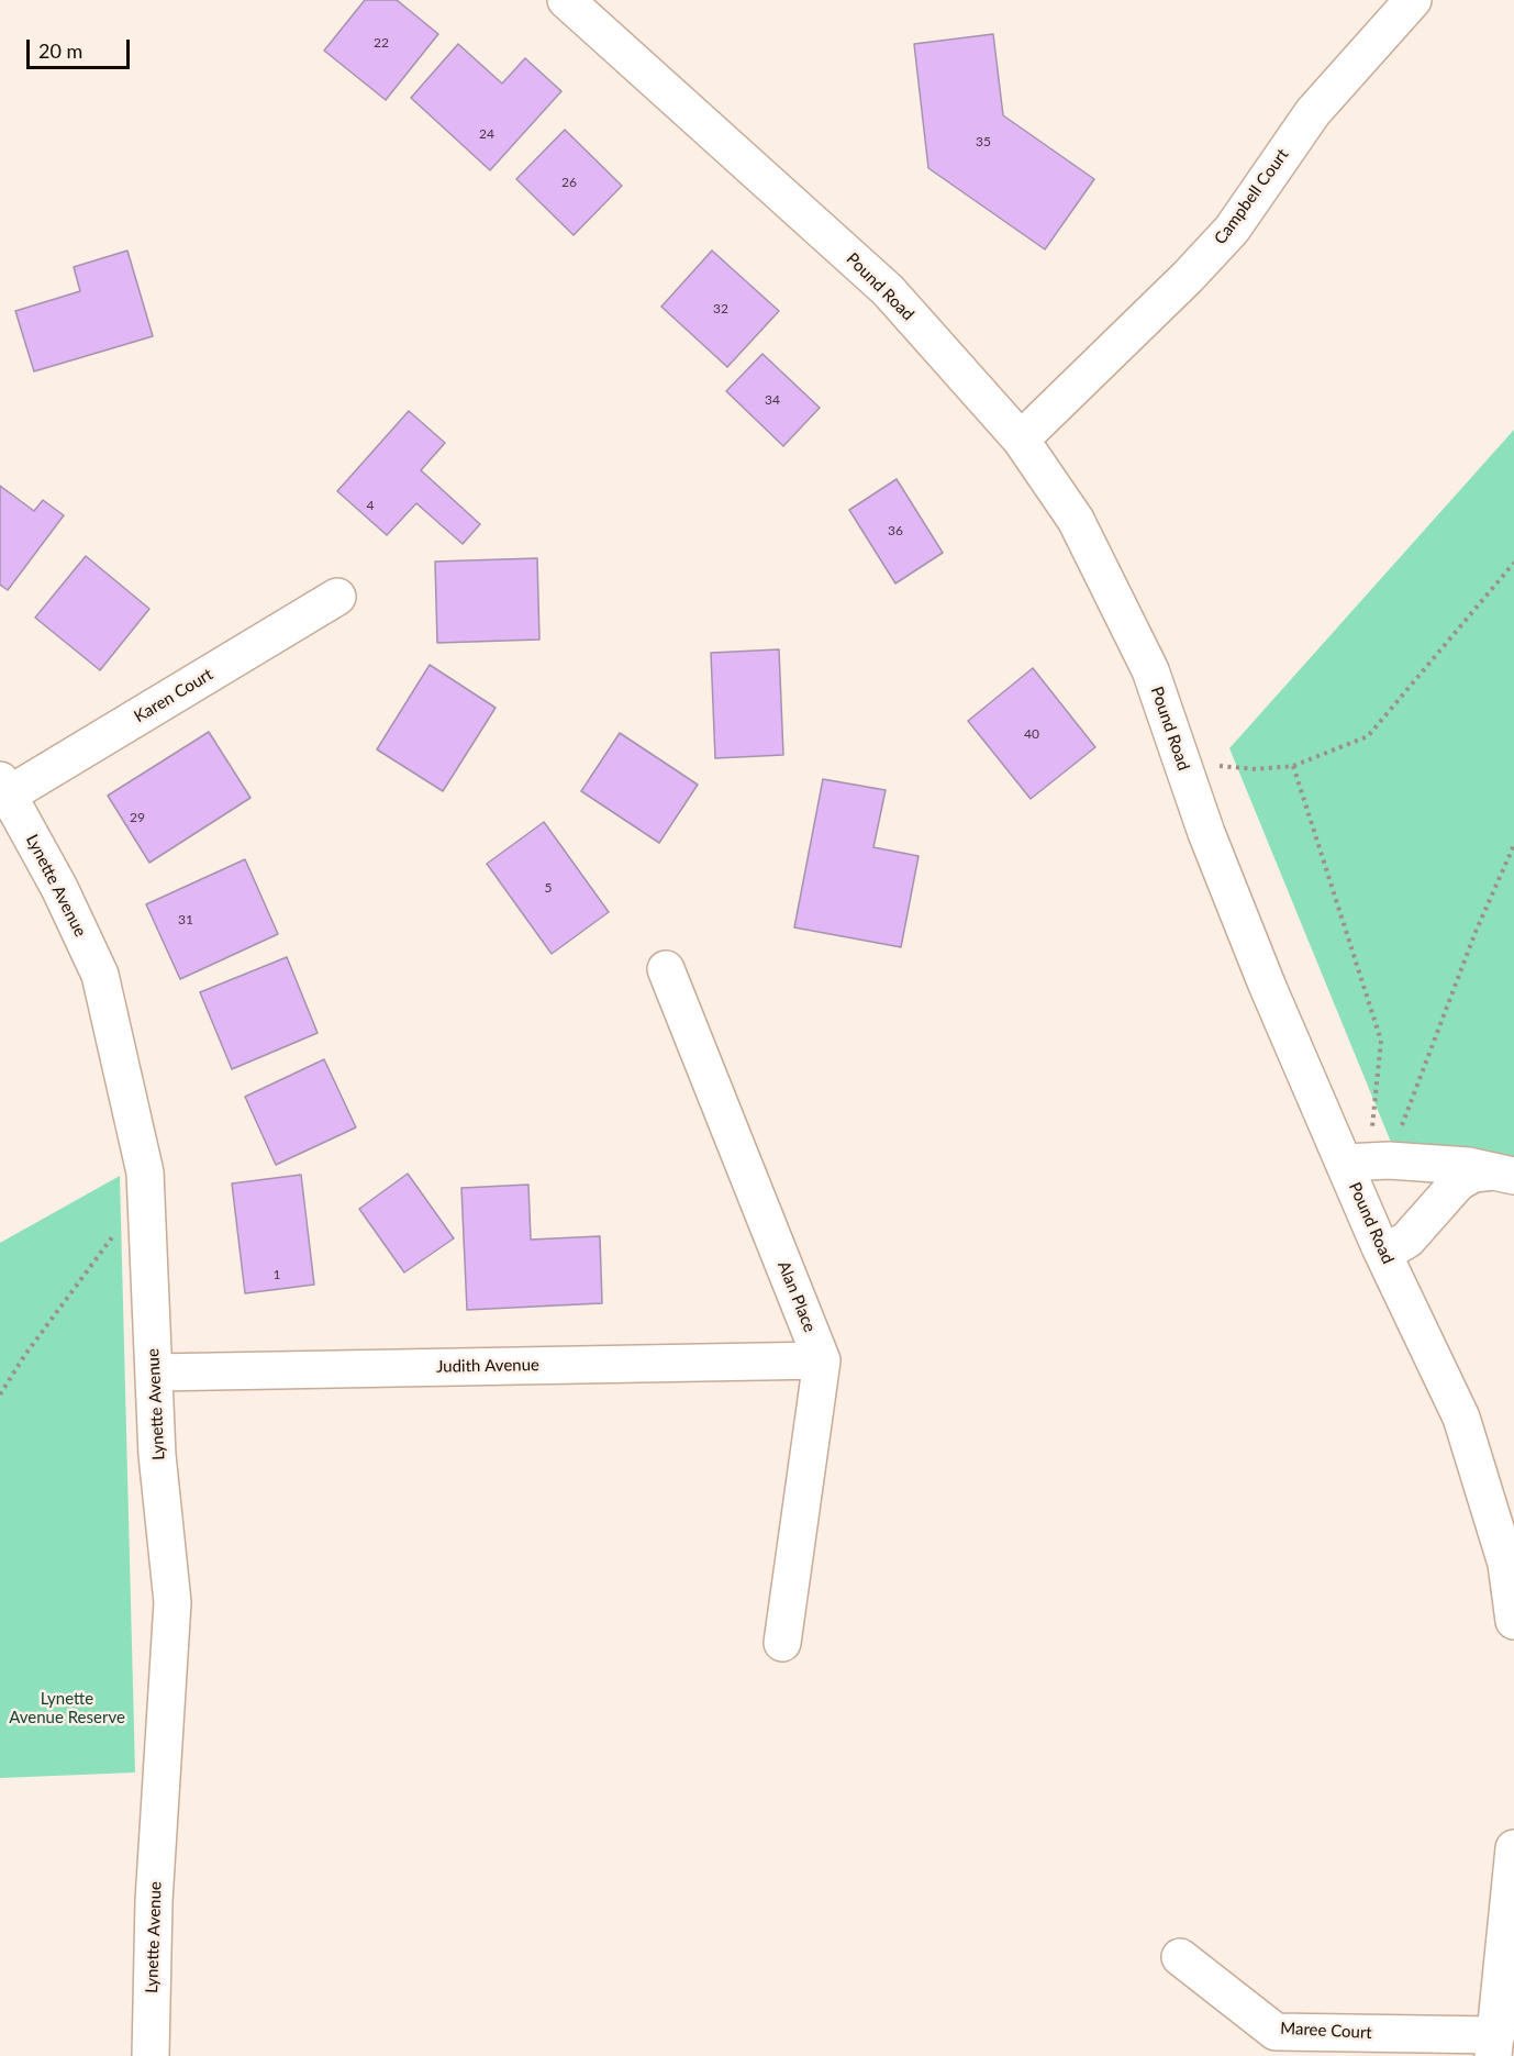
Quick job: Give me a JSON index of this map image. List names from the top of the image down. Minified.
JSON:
{"streets":{"street":["Campbell Court","Pound Road","Karen Court","Lynette Avenue","Alan Place","Judith Avenue","Maree Court"]},"crossings":[["Campbell Court","Pound Road"],["Karen Court","Lynette Avenue"],["Lynette Avenue","Judith Avenue"],["Alan Place","Judith Avenue"]],"parks":["Lynette Avenue Reserve"],"house_numbers":["22","24","35","26","32","34","4","36","40","29","5","31","1"],"scale_bar":"20 m"}
